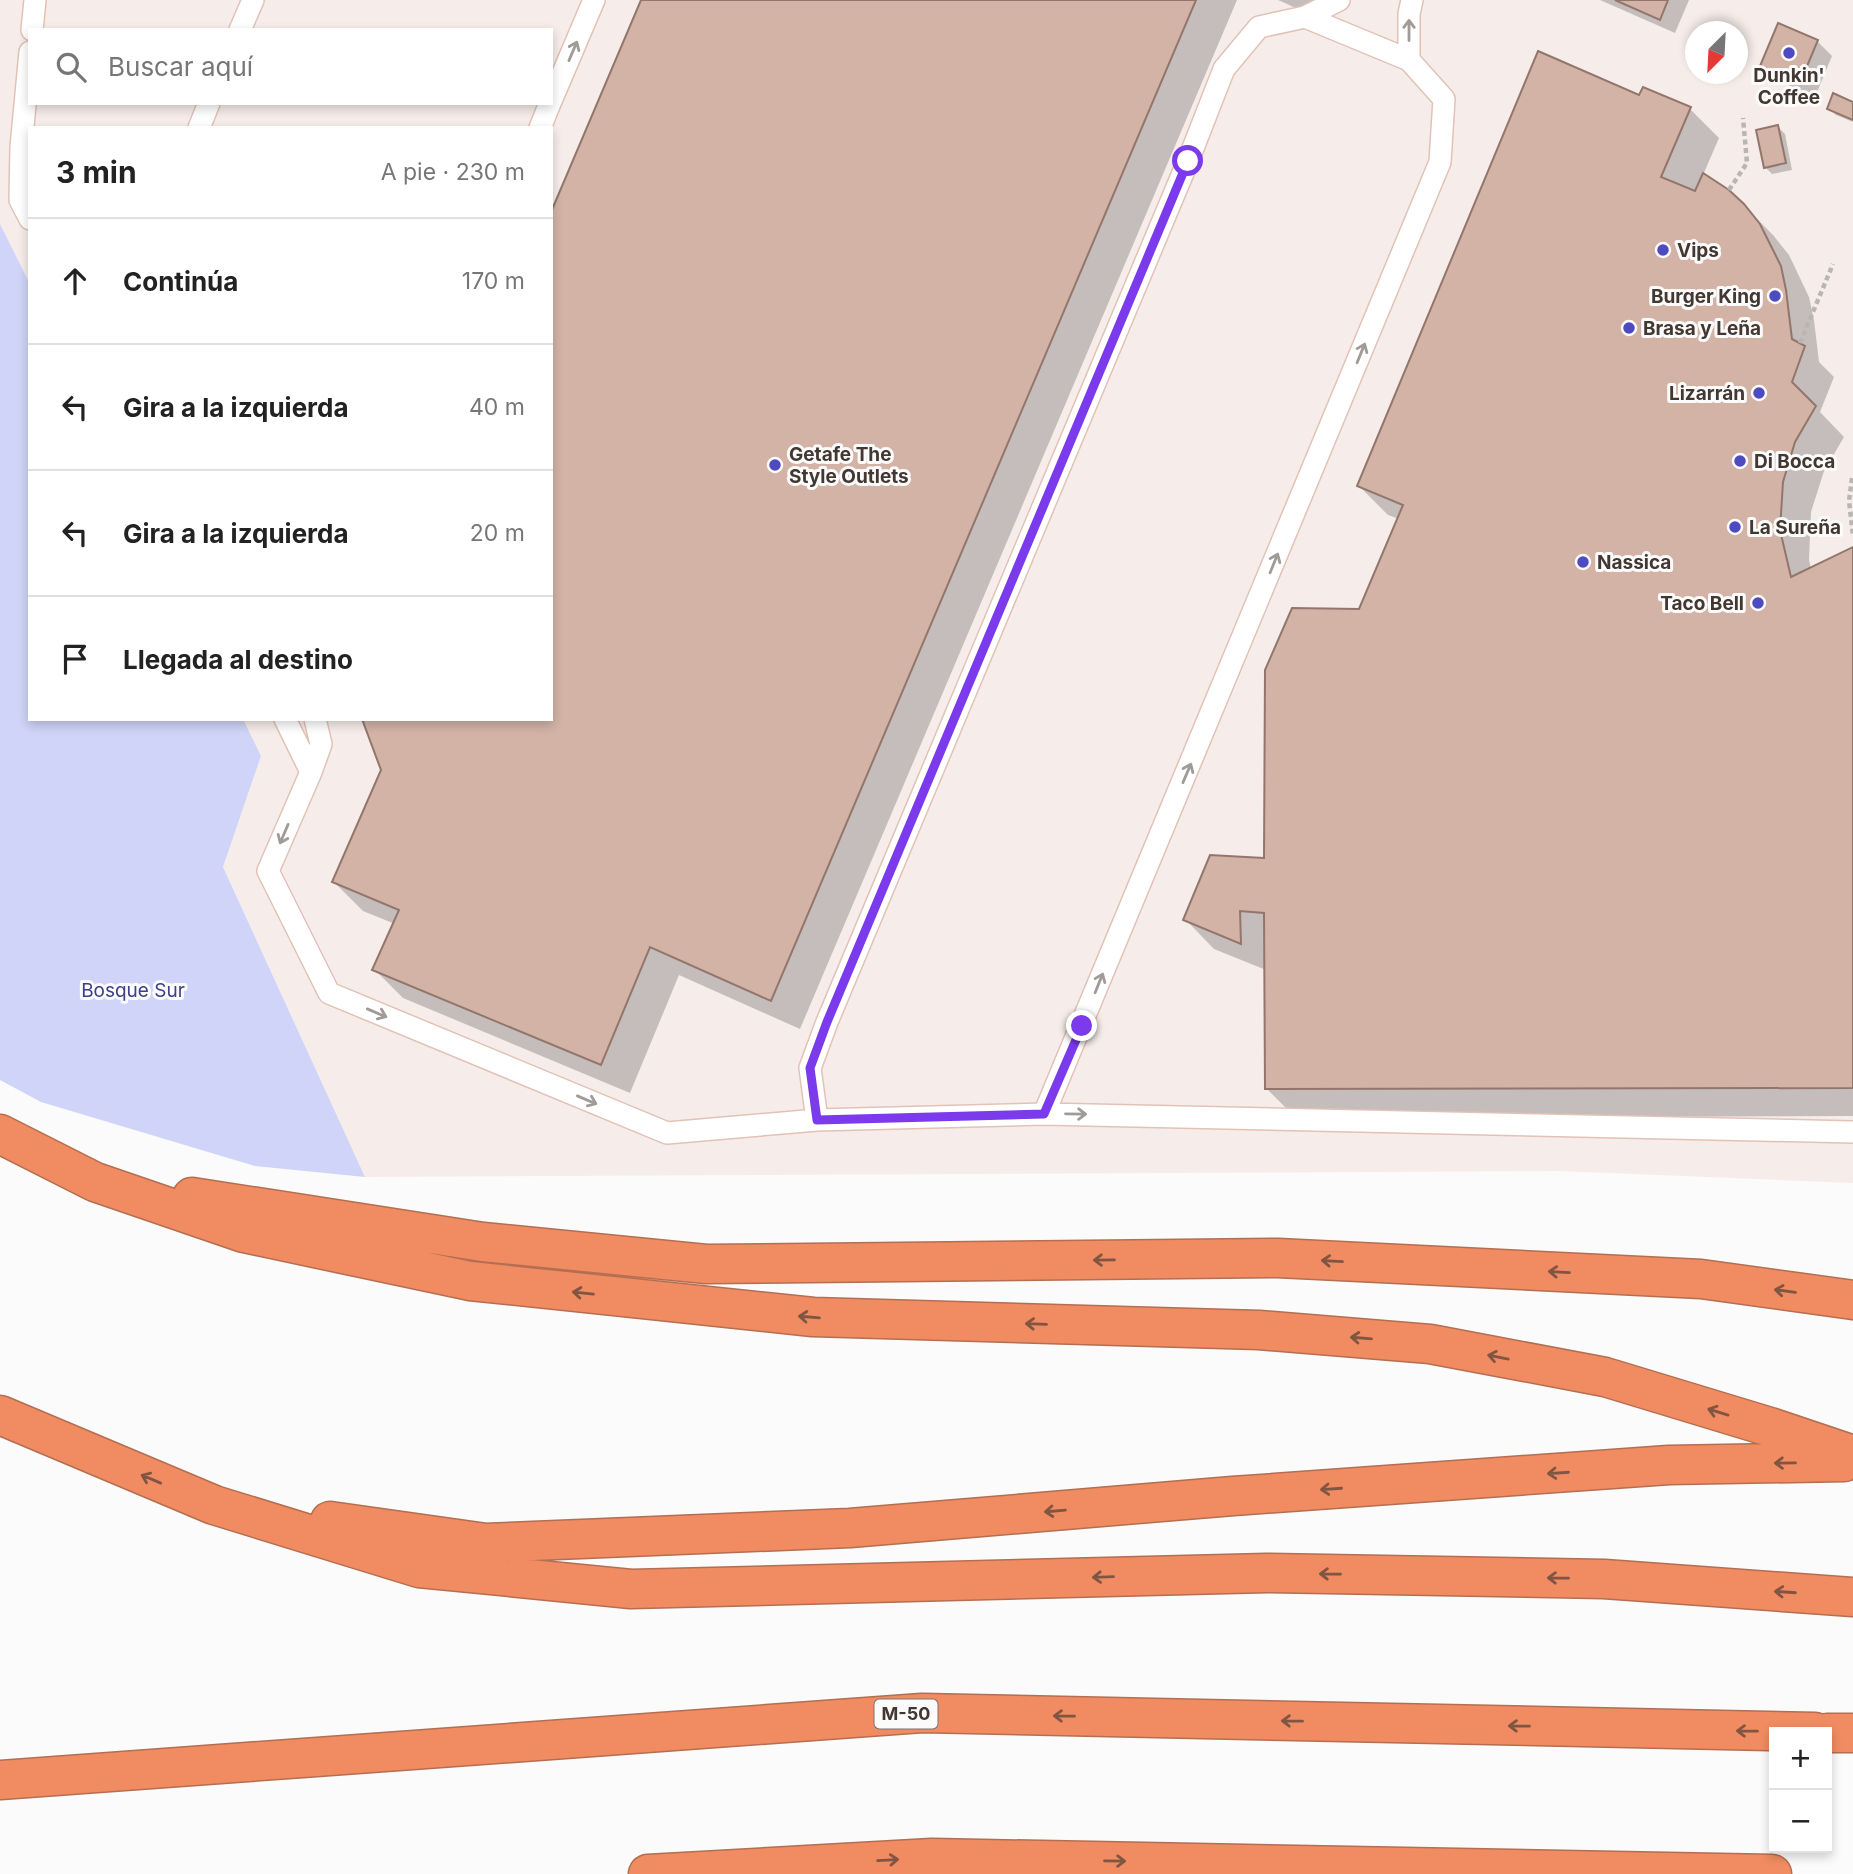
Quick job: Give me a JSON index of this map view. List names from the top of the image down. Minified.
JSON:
{"streets":{"highway":["M-50"]},"parks":["Bosque Sur"],"places":["Dunkin' Coffee","Vips","Burger King","Brasa y Leña","Lizarrán","Di Bocca","Getafe The Style Outlets","La Sureña","Nassica","Taco Bell"],"north":"bottom left","page":{"search":"Buscar aquí","heading":["3 min","A pie · 230 m"],"list":[["Continúa","170 m"],["Gira a la izquierda","40 m"],["Gira a la izquierda","20 m"],"Llegada al destino"],"map_buttons":["+","−"]}}
